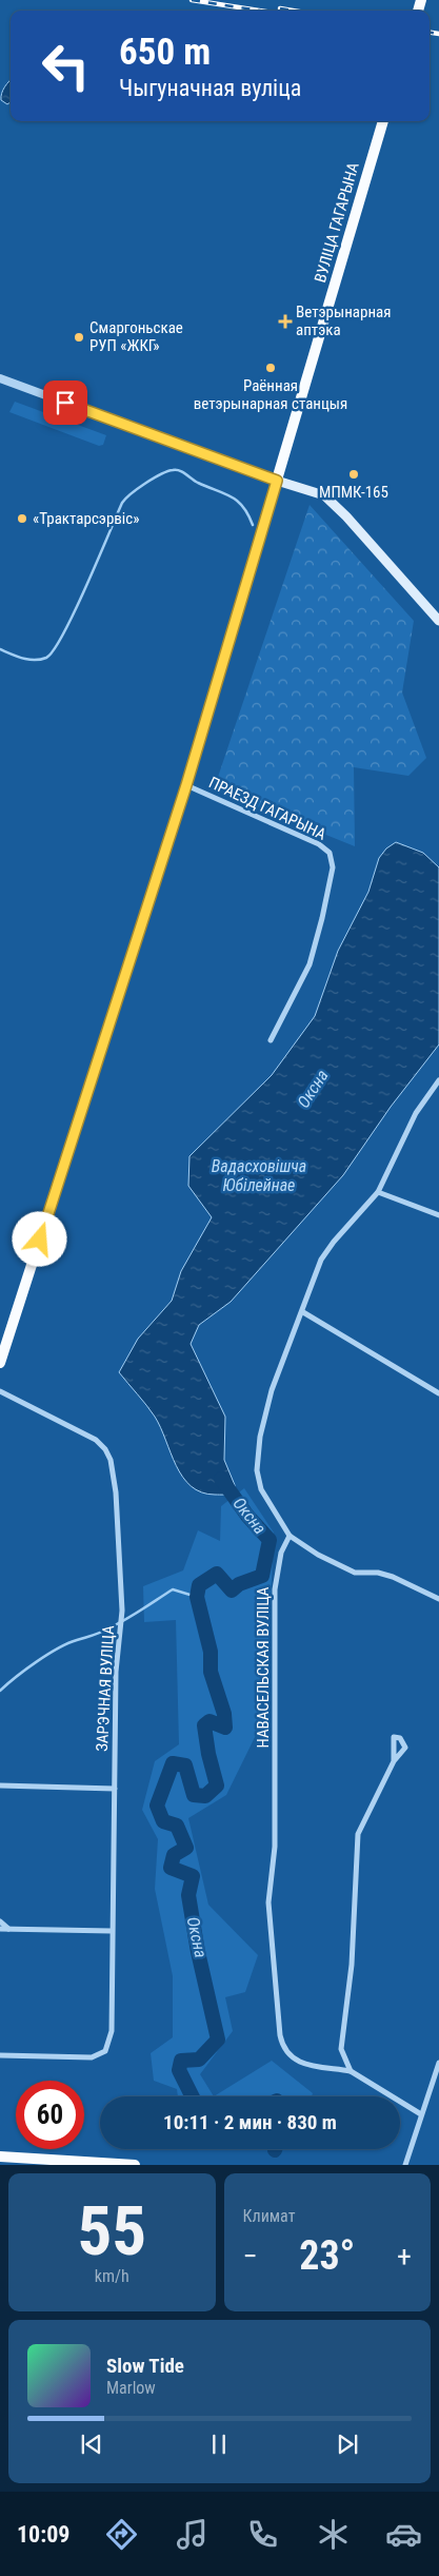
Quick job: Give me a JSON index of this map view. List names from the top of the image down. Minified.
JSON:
{"streets":{"main road":["ВУЛІЦА ГАГАРЫНА"],"street":["ПРАЕЗД ГАГАРЫНА","НАВАСЕЛЬСКАЯ ВУЛІЦА","ЗАРЭЧНАЯ ВУЛІЦА"]},"crossings":[["ВУЛІЦА ГАГАРЫНА","ПРАЕЗД ГАГАРЫНА"]],"water":["Оксна","Вадасховішча Юбілейнае"],"places":{"health":["Ветэрынарная аптэка"],"other":["Смаргоньскае РУП «ЖКГ»","Раённая ветэрынарная станцыя","МПМК-165","«Трактарсэрвіс»"]},"page":{"turn":["650 m","Чыгуначная вуліца"],"limit":"60","trip":"10:11 · 2 мин · 830 m","tile":[["55","km/h"],"Климат"],"heat":["−","23°","+"],"song":["Slow Tide","Marlow"],"tabs":"10:09"}}
